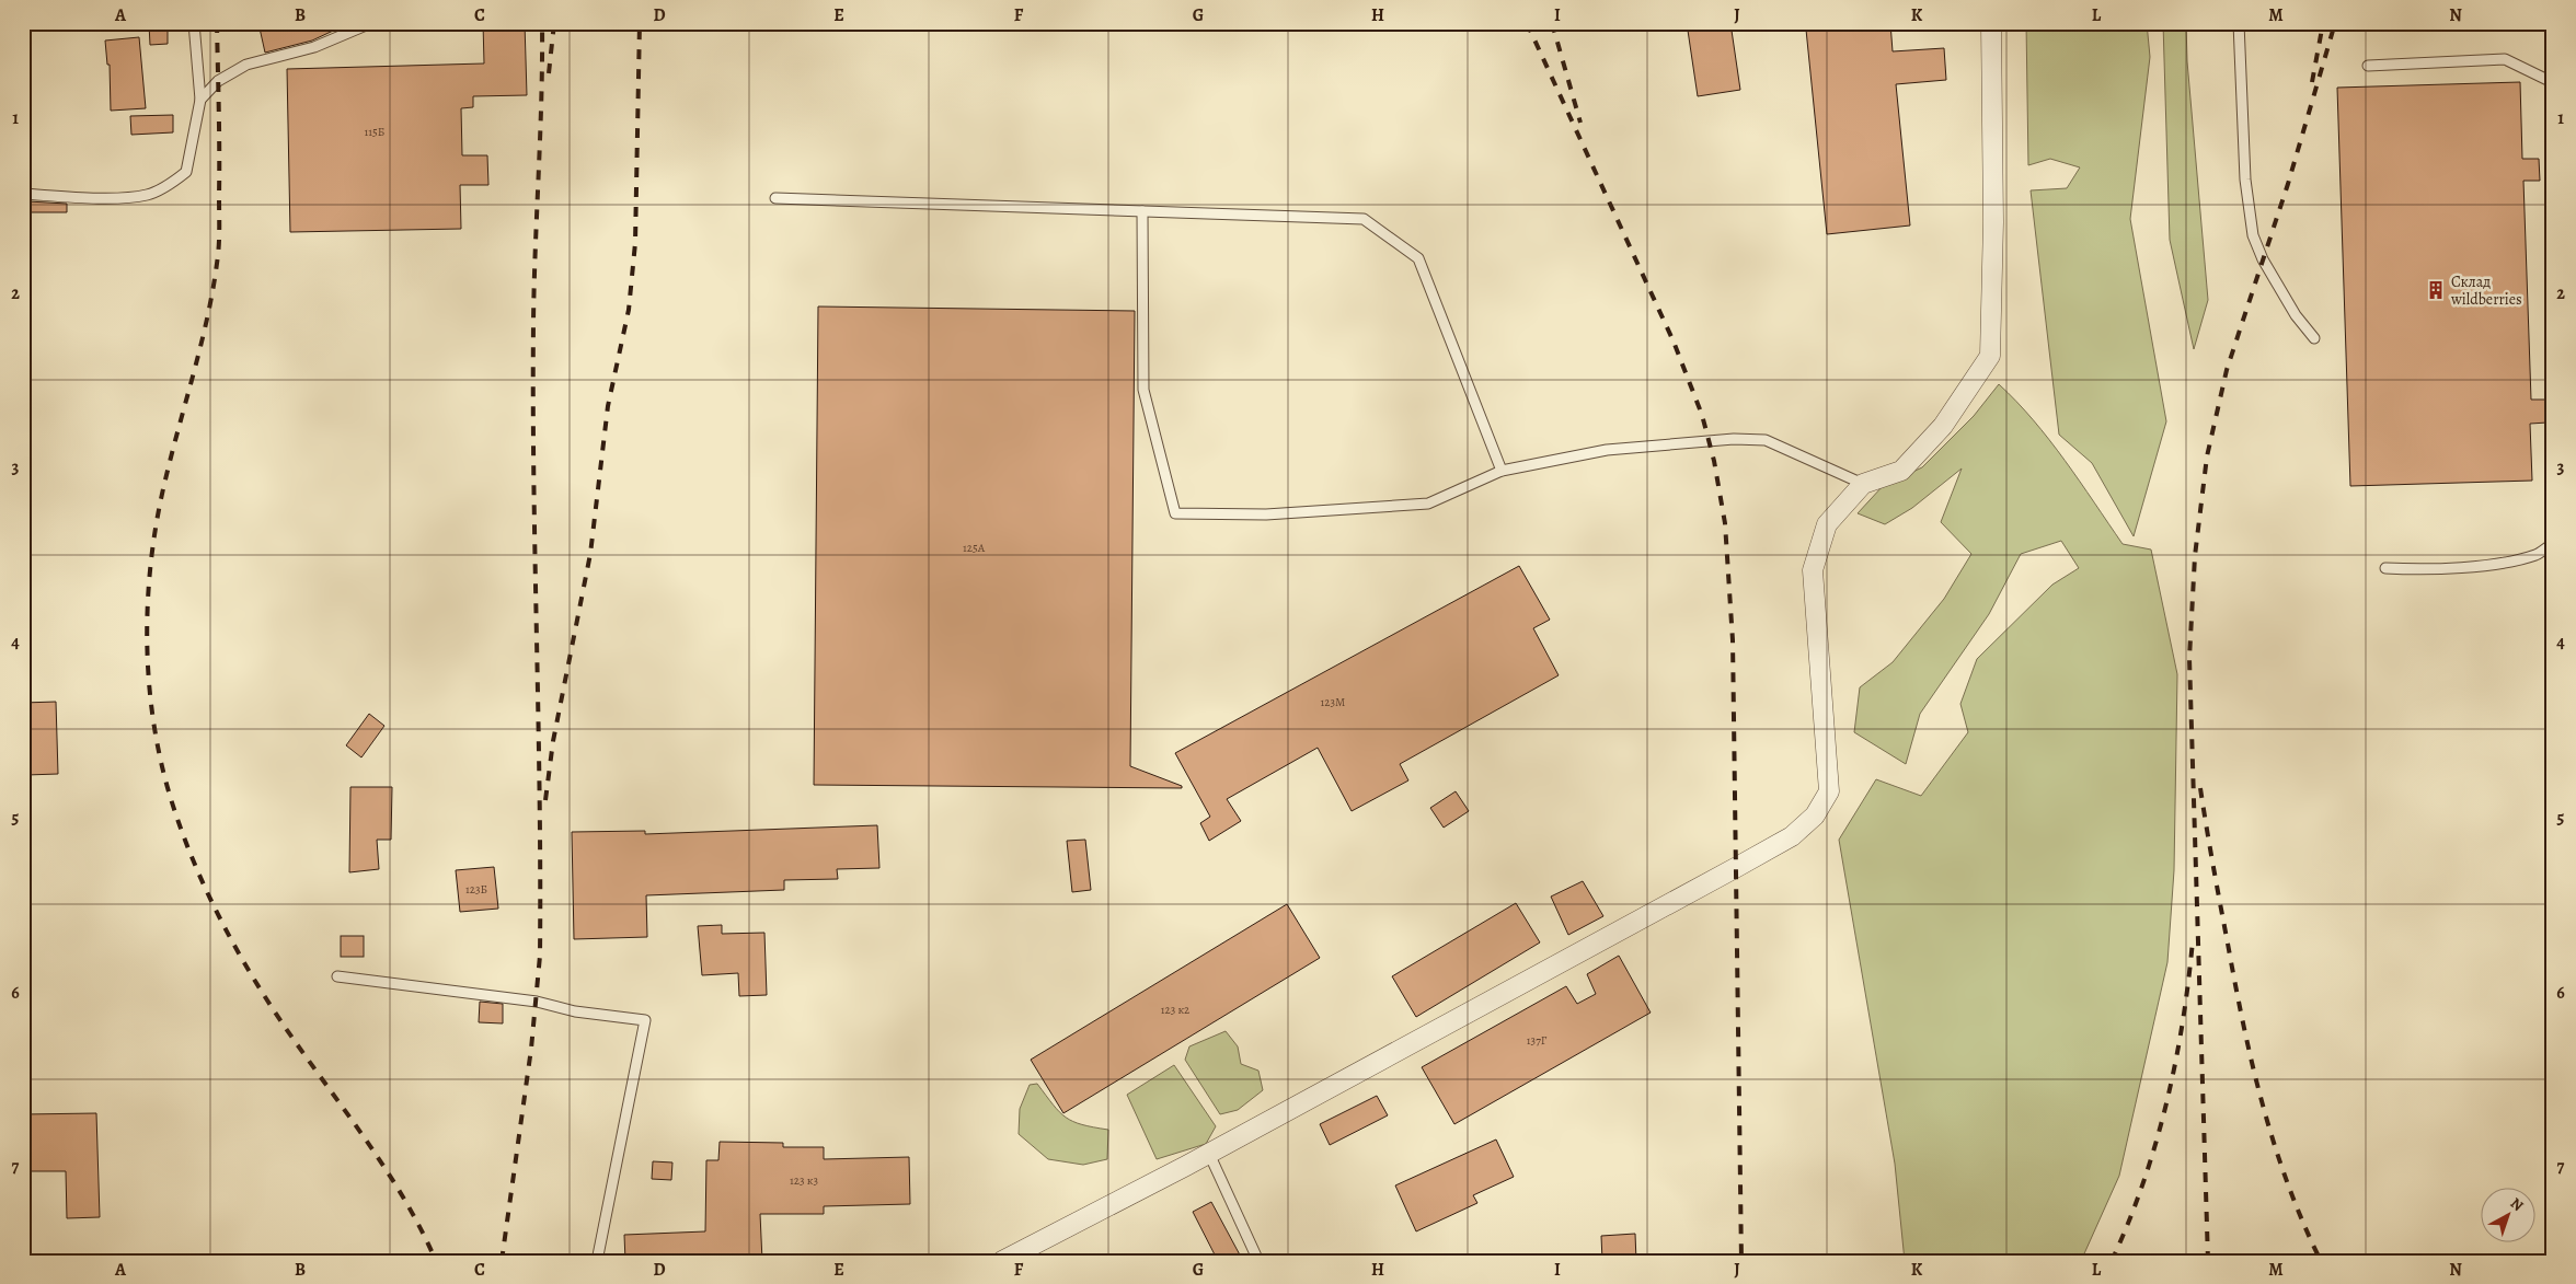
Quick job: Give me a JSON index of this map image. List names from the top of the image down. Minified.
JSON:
{"places":{"building":["Склад wildberries"]},"house_numbers":["115Б","125А","123М","123Б","123 к2","137Г","123 к3"],"north":"top right","grid":{"columns":["A","B","C","D","E","F","G","H","I","J","K","L","M","N"],"rows":["1","2","3","4","5","6","7"]}}
